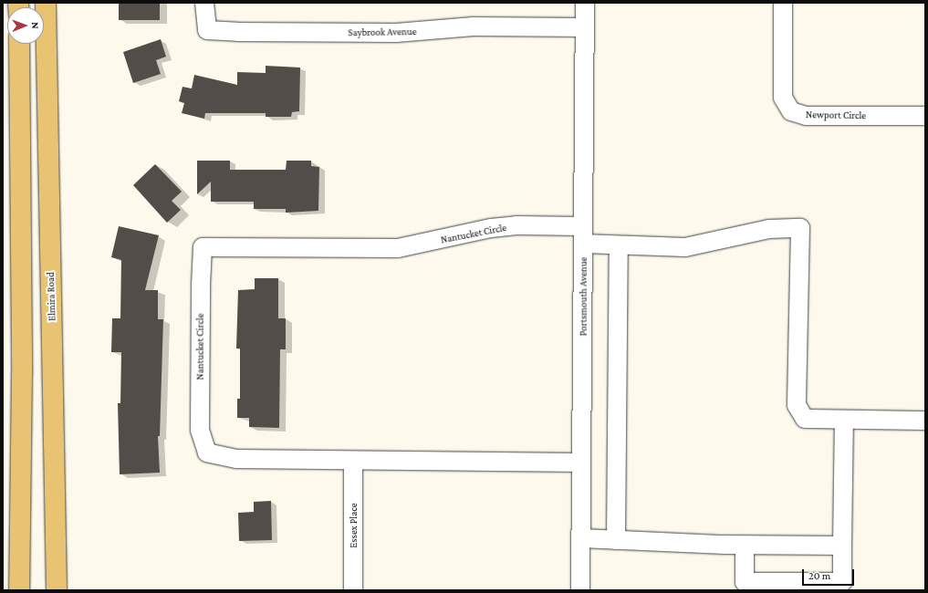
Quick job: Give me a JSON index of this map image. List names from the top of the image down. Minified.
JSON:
{"streets":{"main road":["Elmira Road"],"street":["Saybrook Avenue","Newport Circle","Nantucket Circle","Portsmouth Avenue","Essex Place"]},"crossings":[["Saybrook Avenue","Portsmouth Avenue"],["Nantucket Circle","Portsmouth Avenue"],["Nantucket Circle","Essex Place"]],"scale_bar":"20 m","north":"right"}
